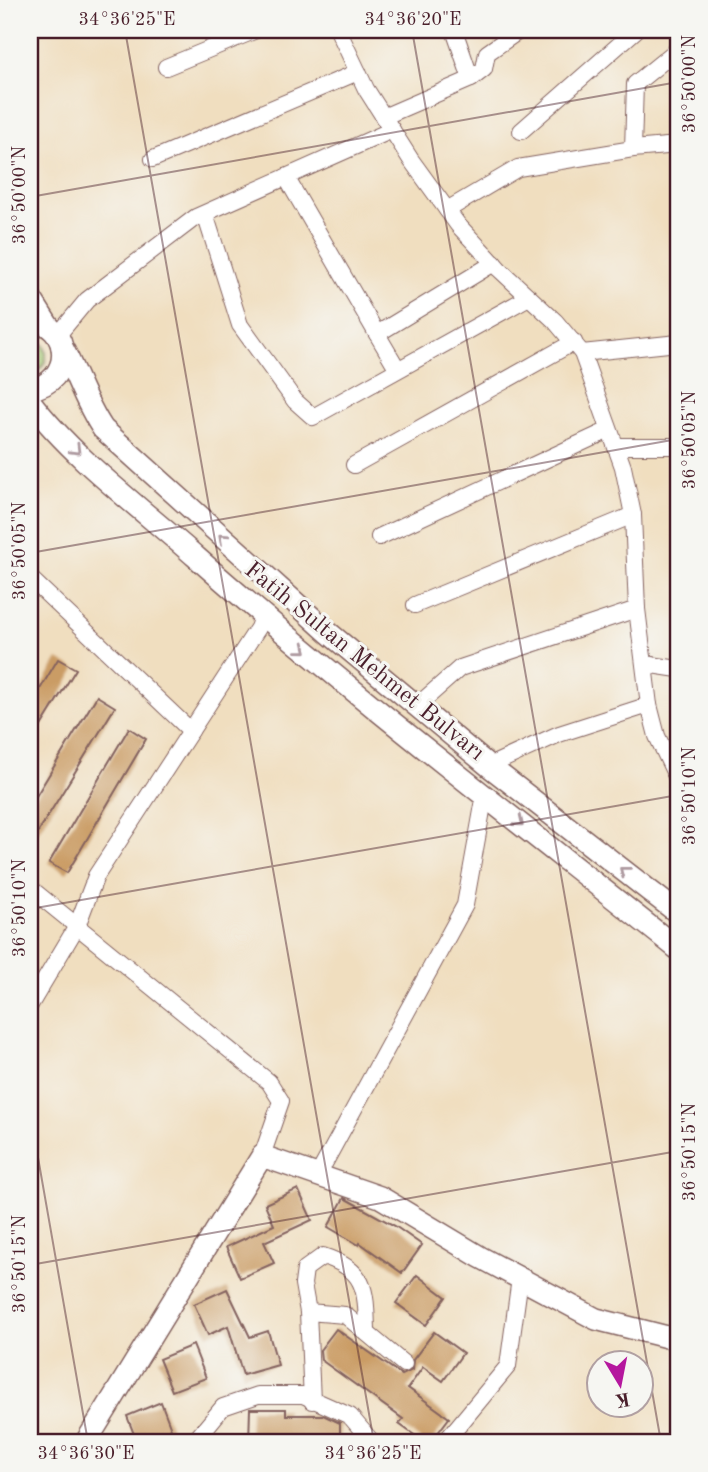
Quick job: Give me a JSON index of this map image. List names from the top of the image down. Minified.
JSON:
{"streets":{"main road":["Fatih Sultan Mehmet Bulvarı"]},"north":"bottom","coordinates":["34°36'25\"E","34°36'20\"E","36°50'00\"N","36°50'05\"N","36°50'10\"N","36°50'15\"N","34°36'30\"E"]}
